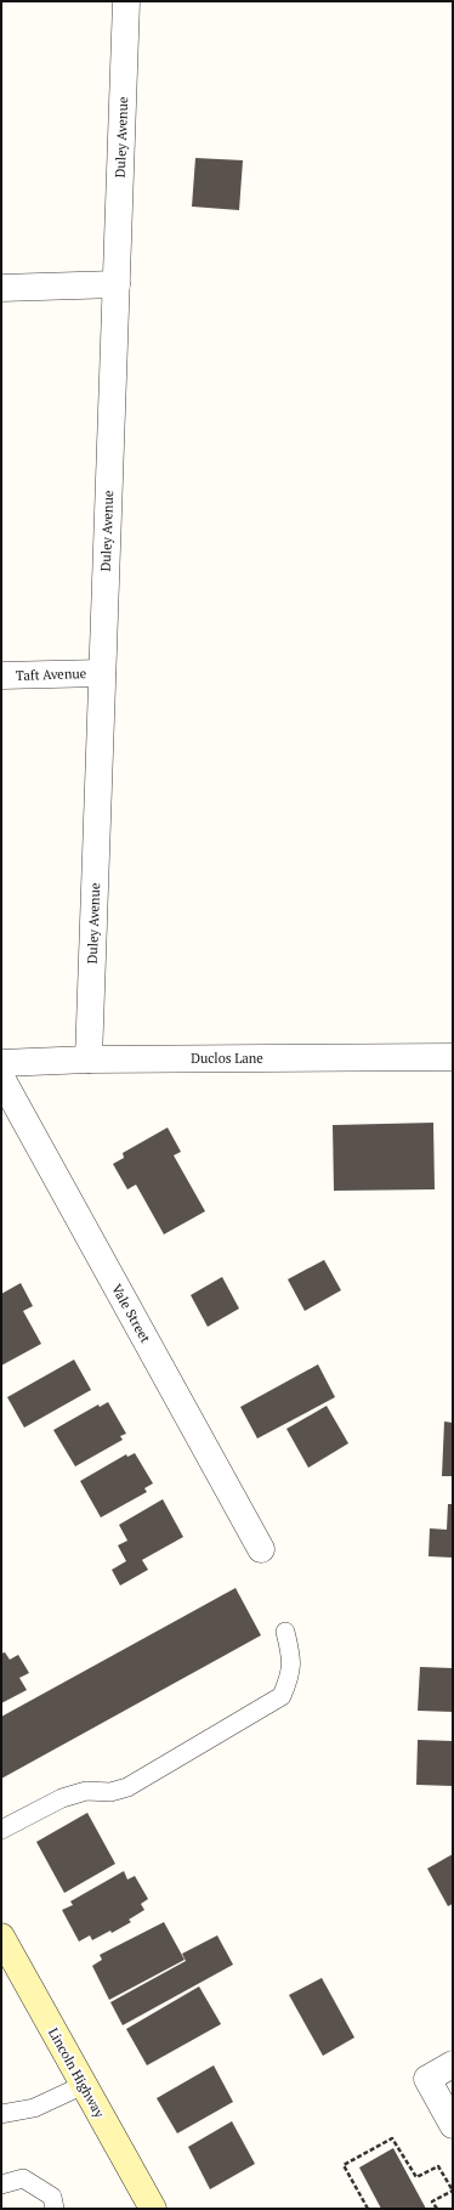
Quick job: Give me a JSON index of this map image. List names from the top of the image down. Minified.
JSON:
{"streets":{"main road":["Lincoln Highway"],"street":["Duley Avenue","Taft Avenue","Duclos Lane","Vale Street"]},"crossings":[["Duley Avenue","Taft Avenue"],["Duley Avenue","Duclos Lane"]]}
